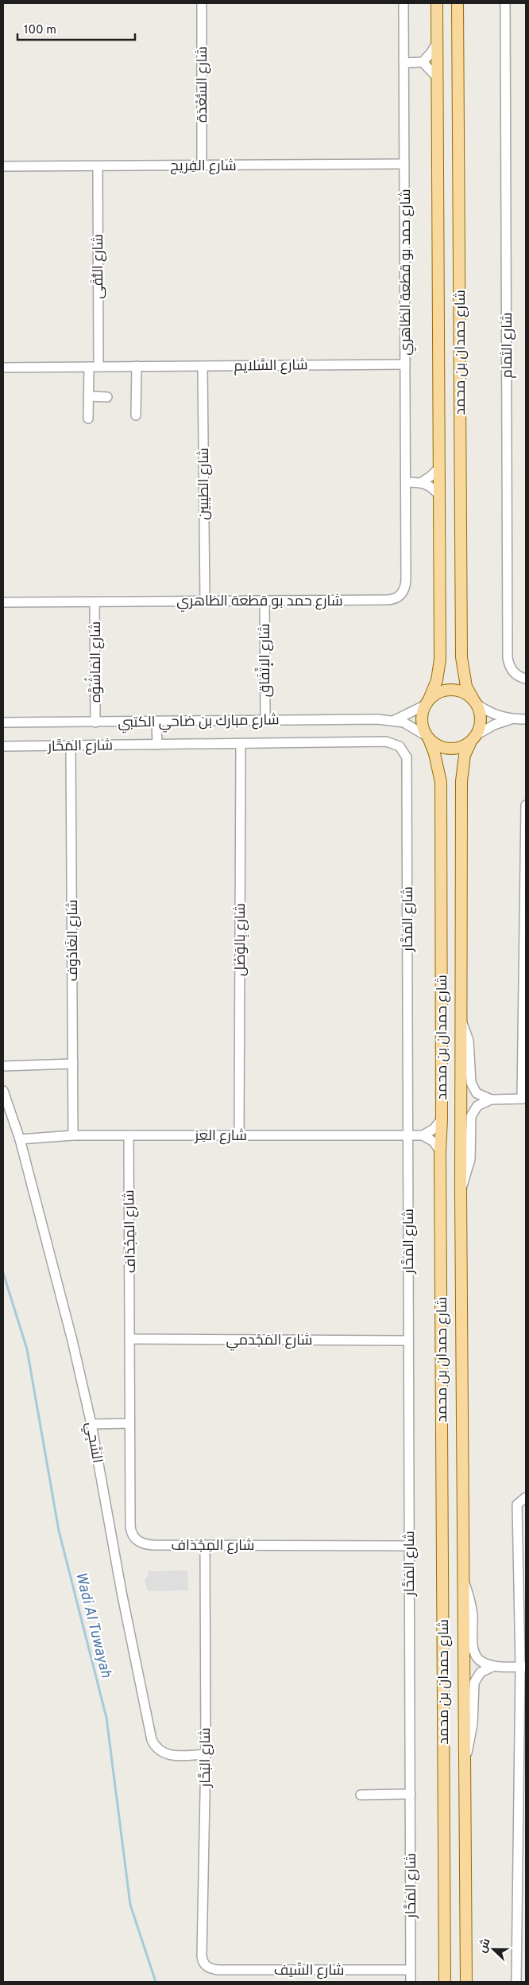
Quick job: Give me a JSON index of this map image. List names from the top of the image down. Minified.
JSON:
{"streets":{"main road":["شارع حمدان بن محمد"],"street":["شارع السُّعْدَة","شارع الفِريج","شارع التُّقَى","شارع حمد بو قطعة الظاهري","شارع الثمام","شارع السَّلايم","شارع الطيبين","شارع الإتِّفَاق","شارع المَاشُوَّه","شارع مبارك بن ضاحي الكتبي","شارع المَحَّار","شارع بِالوَصْل","شارع الغَادُوف","شارع العِز","شارع المِجْدَاف","شارع المَجْدمي","السَّجِي","شارع البَحَّار","شارع السِّيف"]},"crossings":[["شارع السُّعْدَة","شارع الفِريج"],["شارع الفِريج","شارع التُّقَى"],["شارع الفِريج","شارع حمد بو قطعة الظاهري"],["شارع التُّقَى","شارع السَّلايم"],["شارع حمد بو قطعة الظاهري","شارع السَّلايم"],["شارع حمد بو قطعة الظاهري","شارع الطيبين"],["شارع حمد بو قطعة الظاهري","شارع الإتِّفَاق"],["شارع حمد بو قطعة الظاهري","شارع المَاشُوَّه"],["شارع حمدان بن محمد","شارع مبارك بن ضاحي الكتبي"],["شارع السَّلايم","شارع الطيبين"],["شارع الإتِّفَاق","شارع مبارك بن ضاحي الكتبي"],["شارع المَاشُوَّه","شارع مبارك بن ضاحي الكتبي"],["شارع المَحَّار","شارع بِالوَصْل"],["شارع المَحَّار","شارع الغَادُوف"],["شارع المَحَّار","شارع العِز"],["شارع المَحَّار","شارع المِجْدَاف"],["شارع المَحَّار","شارع المَجْدمي"],["شارع المَحَّار","شارع السِّيف"],["شارع بِالوَصْل","شارع العِز"],["شارع الغَادُوف","شارع العِز"],["شارع العِز","شارع المِجْدَاف"],["شارع العِز","السَّجِي"],["شارع المِجْدَاف","شارع المَجْدمي"],["شارع المِجْدَاف","شارع البَحَّار"],["السَّجِي","شارع البَحَّار"],["شارع البَحَّار","شارع السِّيف"]],"water":["Wadi Al Tuwayah"],"scale_bar":"100 m","north":"left"}
